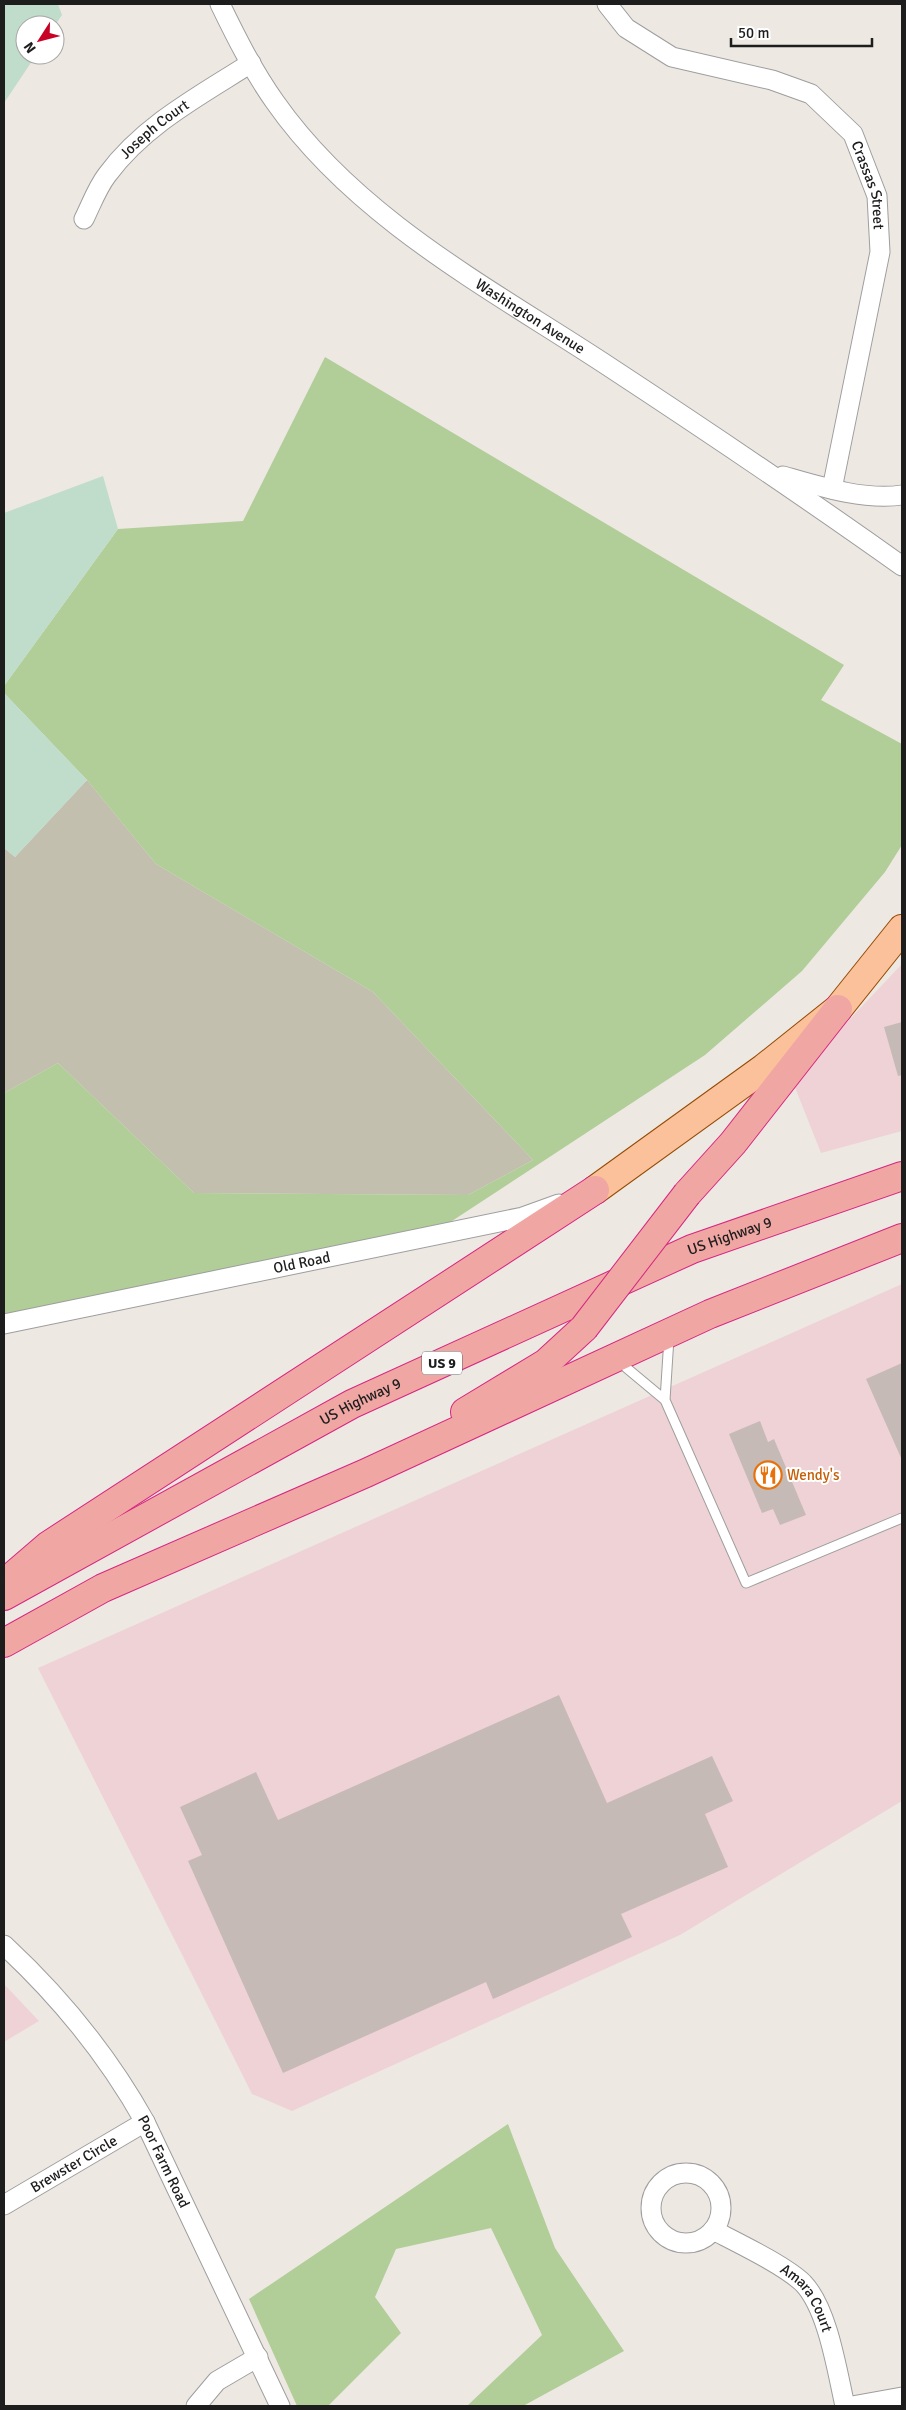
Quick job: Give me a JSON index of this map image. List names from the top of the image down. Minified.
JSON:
{"streets":{"highway":["US Highway 9","US 9"],"street":["Joseph Court","Crassas Street","Washington Avenue","Old Road","Poor Farm Road","Brewster Circle","Amara Court"]},"crossings":[["Joseph Court","Washington Avenue"],["Poor Farm Road","Brewster Circle"]],"places":{"restaurant":["Wendy's"]},"scale_bar":"50 m","north":"bottom left"}
